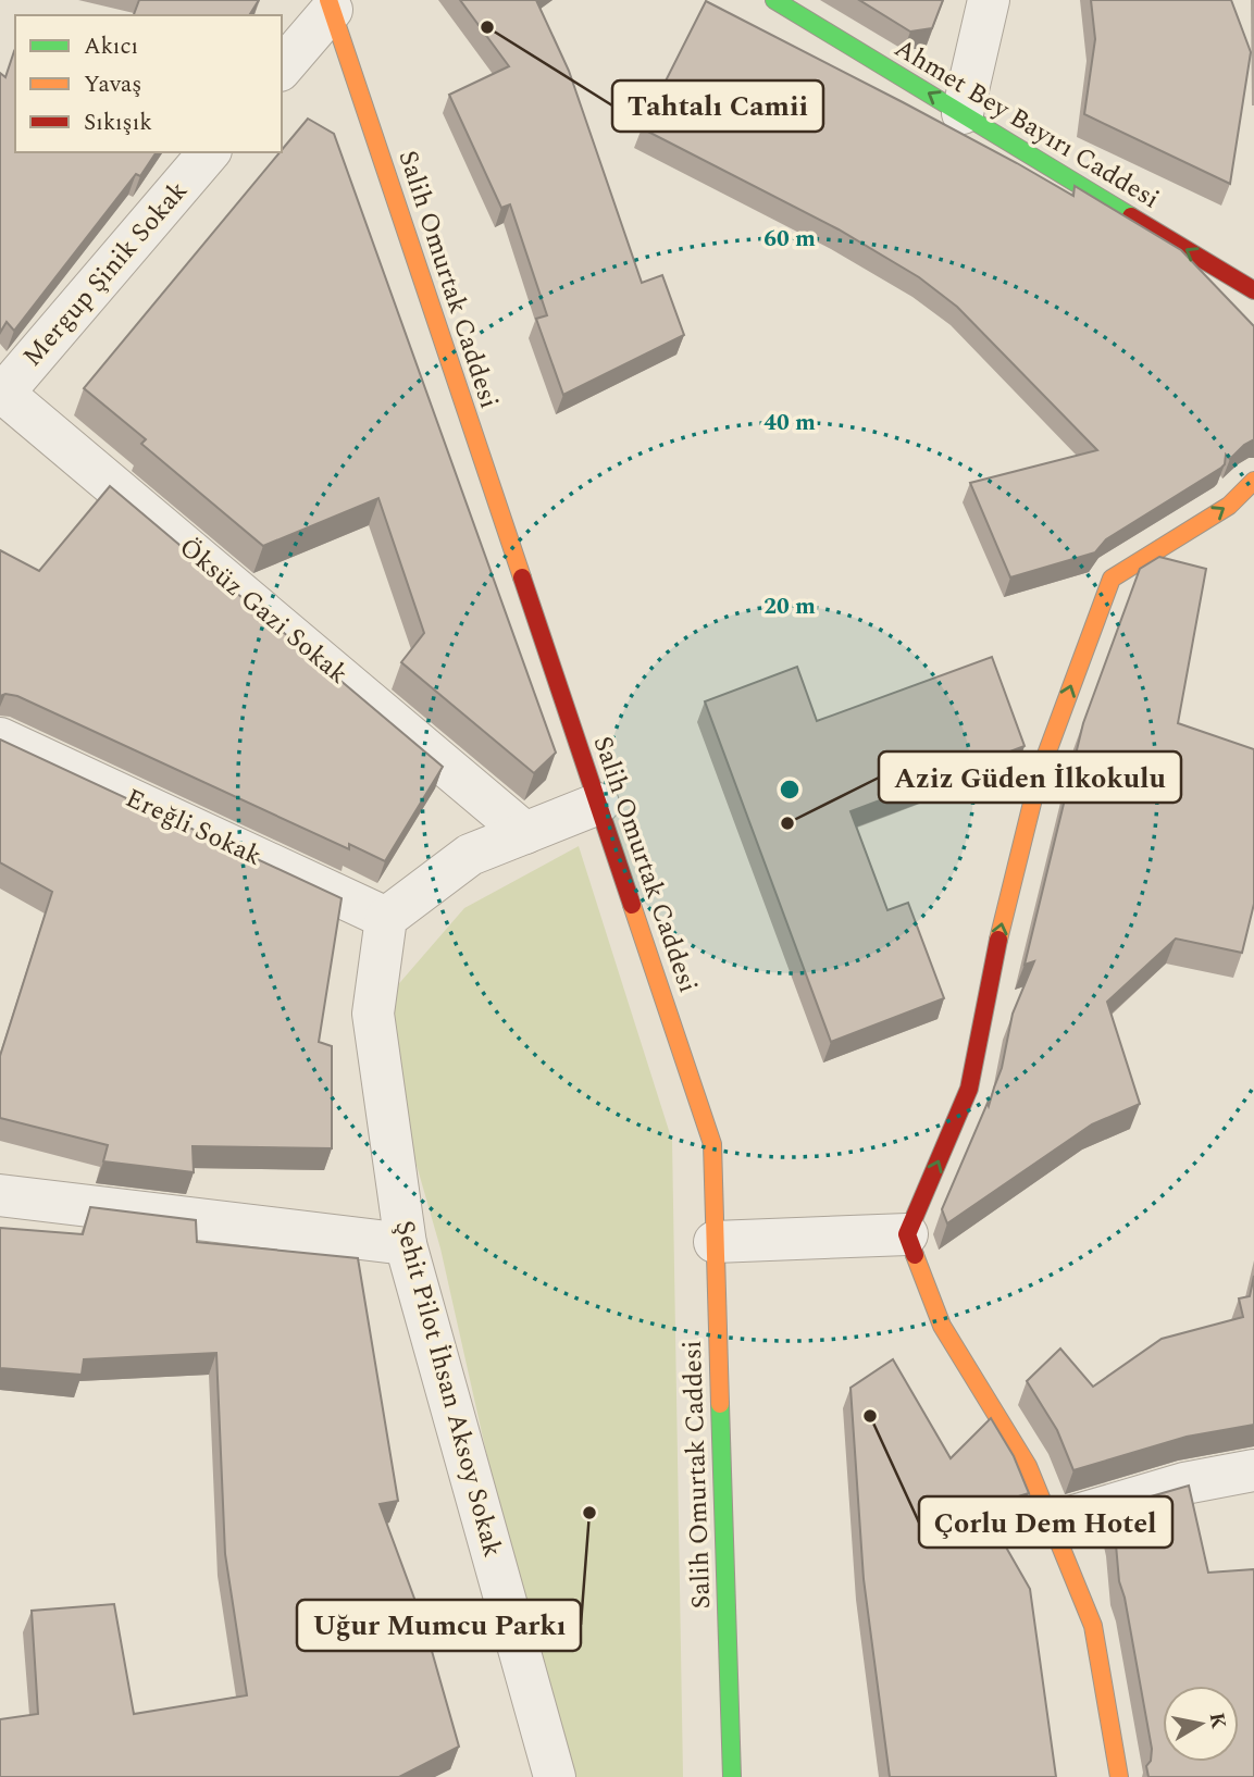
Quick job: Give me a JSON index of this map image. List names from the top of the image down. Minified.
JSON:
{"streets":{"main road":["Ahmet Bey Bayırı Caddesi","Salih Omurtak Caddesi"],"street":["Mergup Şinik Sokak","Öksüz Gazi Sokak","Ereğli Sokak","Şehit Pilot İhsan Aksoy Sokak"]},"crossings":[["Mergup Şinik Sokak","Öksüz Gazi Sokak"],["Ereğli Sokak","Şehit Pilot İhsan Aksoy Sokak"]],"one_way":["Ahmet Bey Bayırı Caddesi"],"places":["Tahtalı Camii","Aziz Güden İlkokulu","Çorlu Dem Hotel","Uğur Mumcu Parkı"],"legend":["Akıcı","Yavaş","Sıkışık"],"north":"right","rings":["60 m","40 m","20 m"]}
